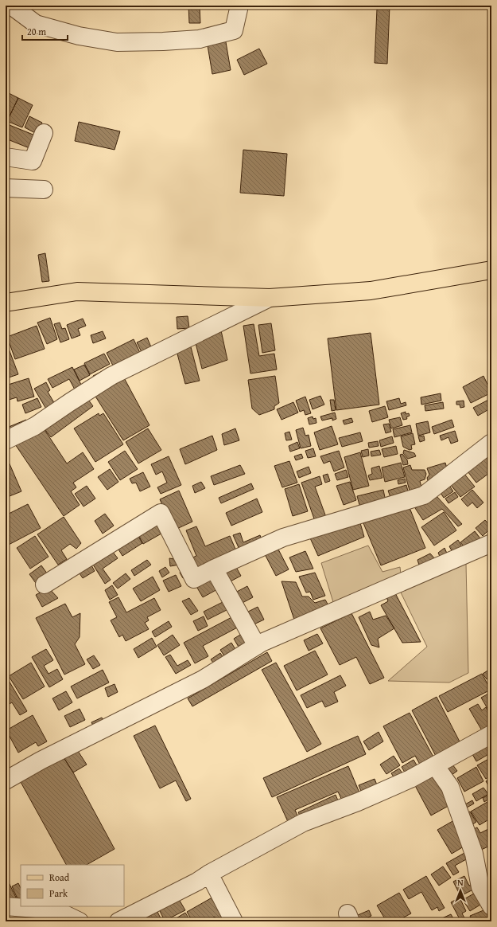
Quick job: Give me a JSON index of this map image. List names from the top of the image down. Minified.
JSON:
{"legend":["Road","Park"],"scale_bar":"20 m","north":"top"}
